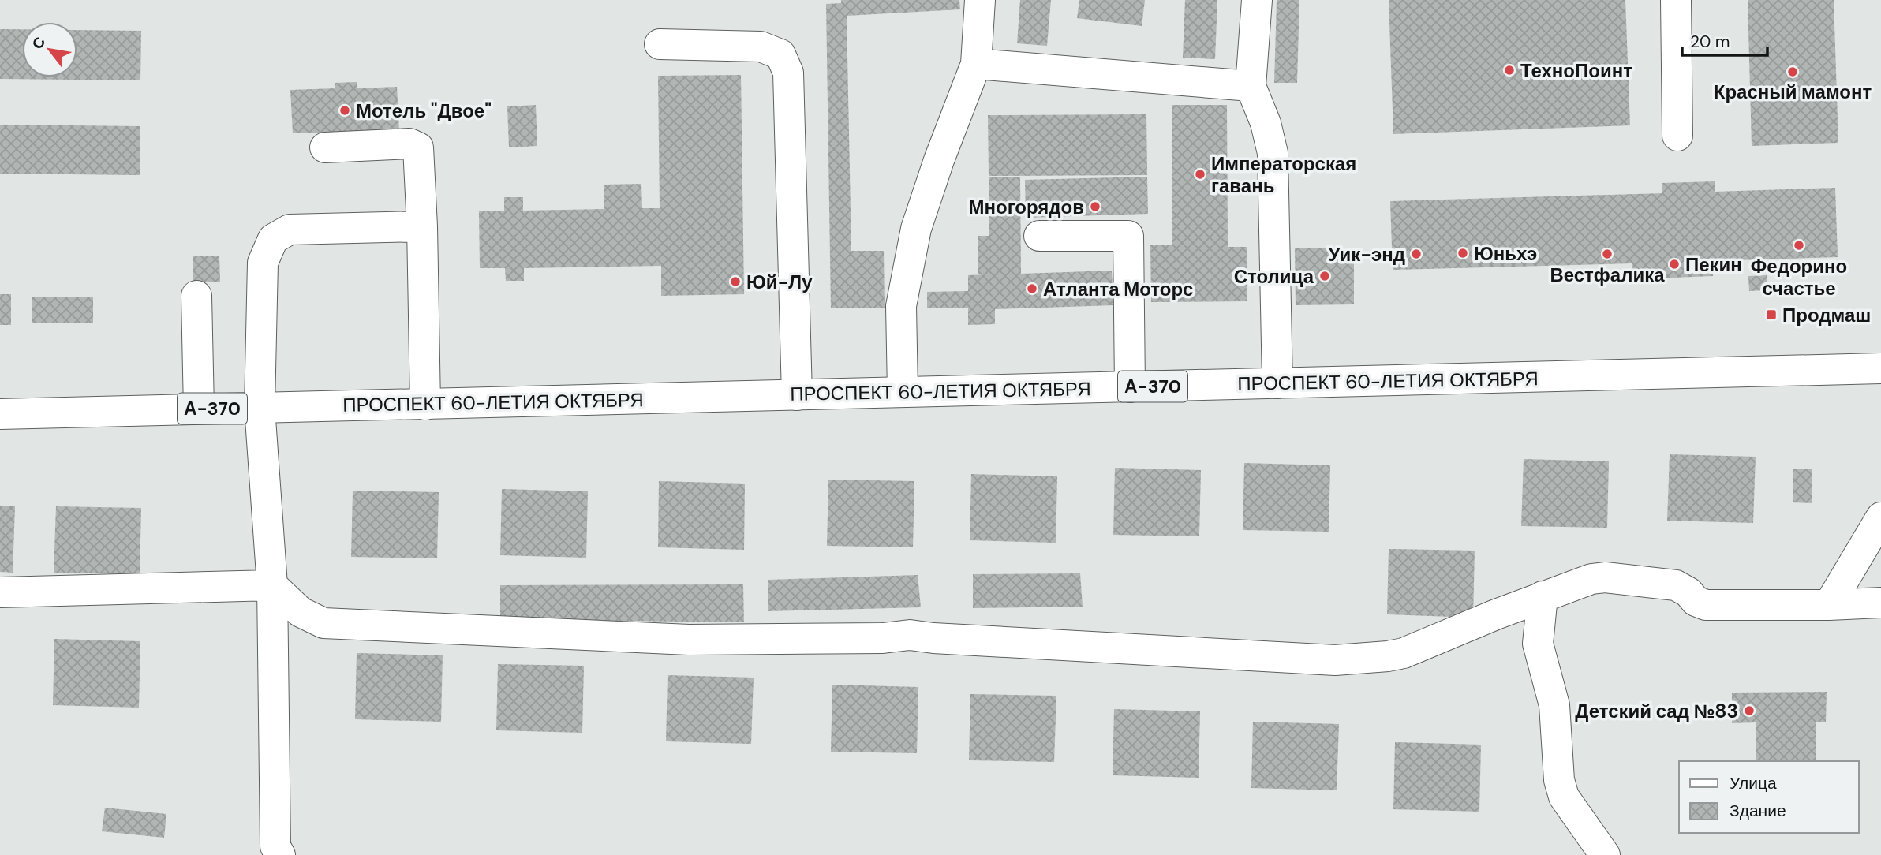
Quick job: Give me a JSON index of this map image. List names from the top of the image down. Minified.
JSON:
{"streets":{"main road":["ПРОСПЕКТ 60-ЛЕТИЯ ОКТЯБРЯ","А-370"]},"places":{"other":["ТехноПоинт","Красный мамонт","Мотель \"Двое\"","Императорская гавань","Многорядов","Федорино счастье","Юньхэ","Уик-энд","Вестфалика","Пекин","Столица","Юй-Лу","Атланта Моторс","Детский сад №83"],"transit":["Продмаш"]},"legend":["Улица","Здание"],"scale_bar":"20 m","north":"top left"}
